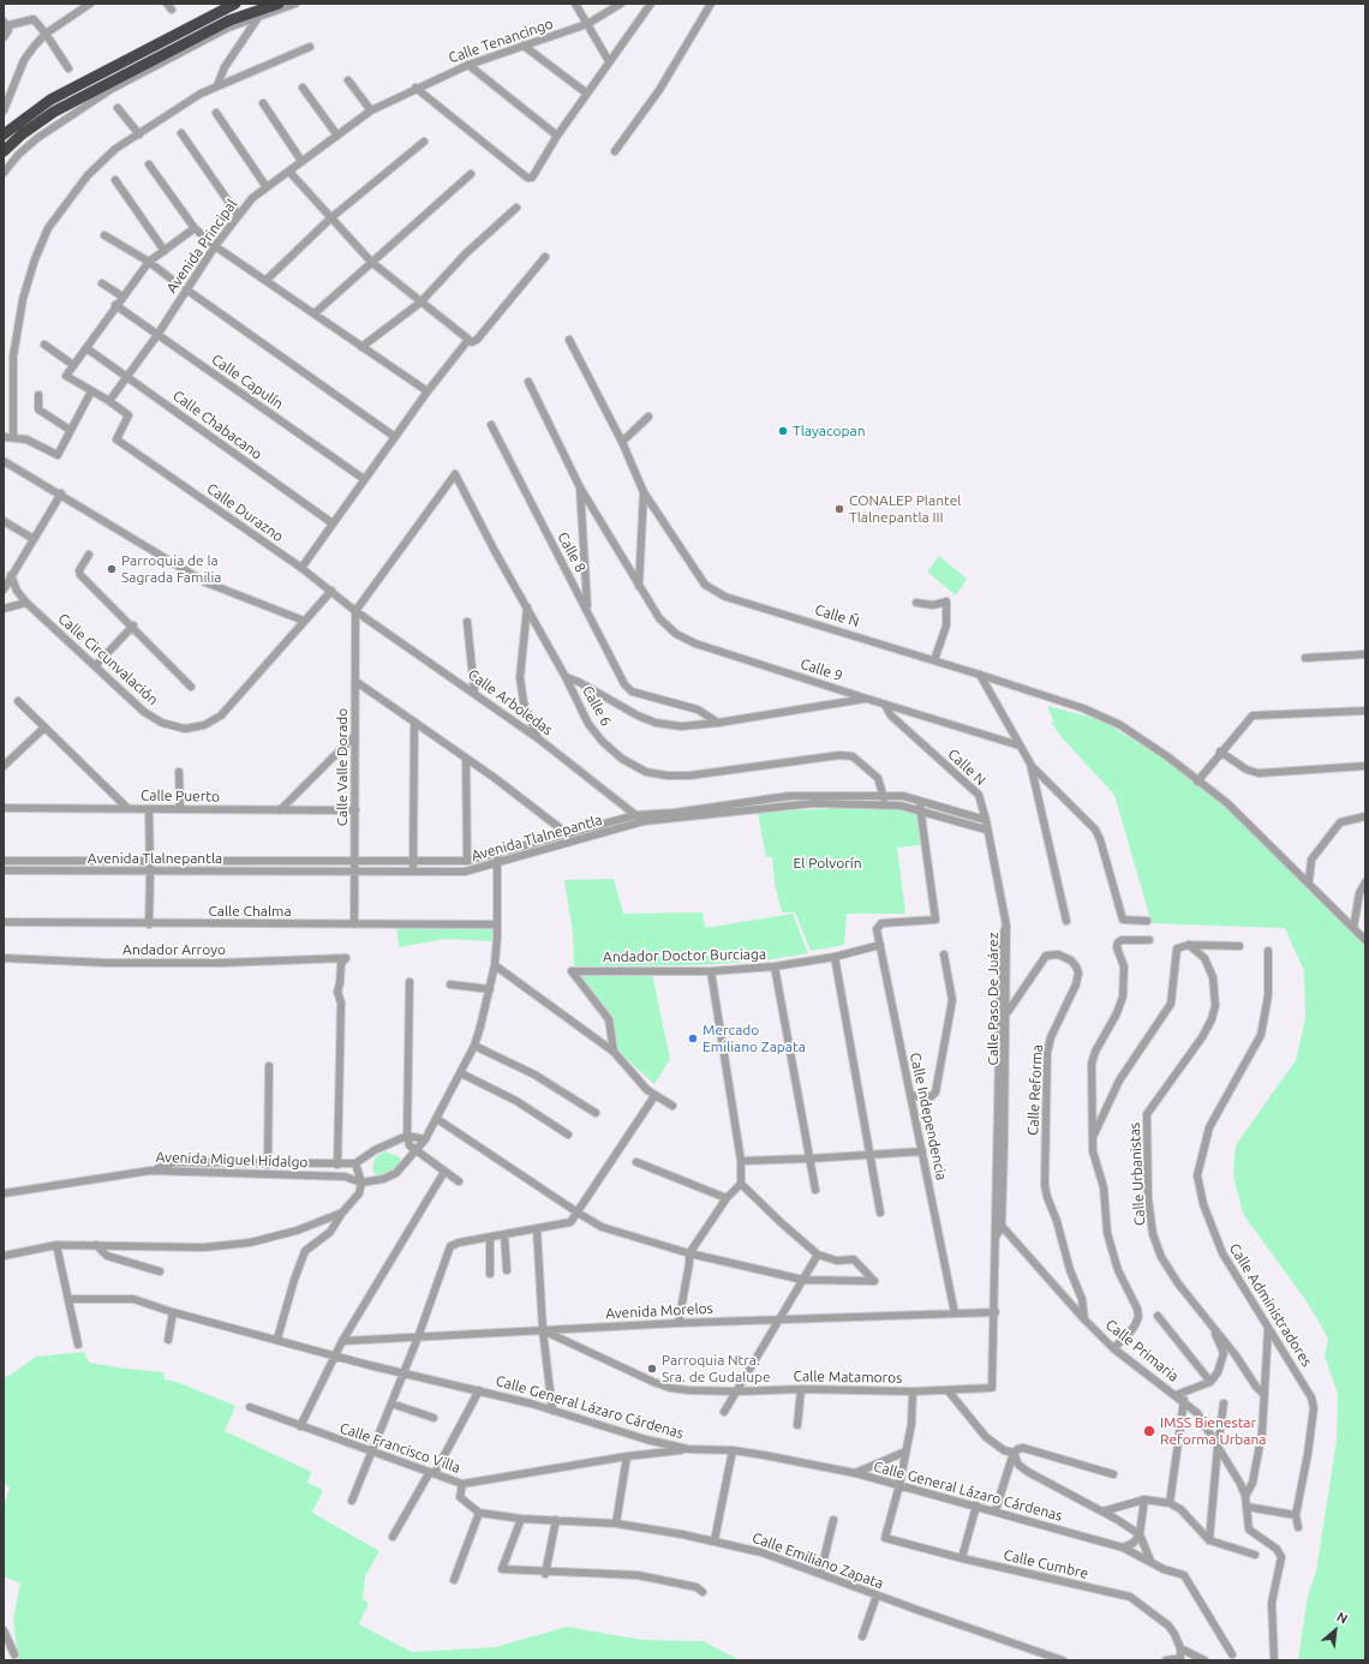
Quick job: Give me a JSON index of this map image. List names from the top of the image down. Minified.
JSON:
{"streets":{"street":["Calle Tenancingo","Avenida Principal","Calle Capulín","Calle Chabacano","Calle Durazno","Calle 8","Calle Ñ","Calle Circunvalación","Calle 9","Calle Arboledas","Calle 6","Calle Valle Dorado","Calle N","Calle Puerto","Avenida Tlalnepantla","Calle Chalma","Andador Arroyo","Andador Doctor Burciaga","Calle Paso De Juárez","Calle Reforma","Calle Independencia","Avenida Miguel Hidalgo","Calle Urbanistas","Calle Administradores","Avenida Morelos","Calle Primaria","Calle Matamoros","Calle General Lázaro Cárdenas","Calle Francisco Villa","Calle Emiliano Zapata","Calle Cumbre"]},"crossings":[["Calle Tenancingo","Avenida Principal"],["Avenida Principal","Calle Capulín"],["Avenida Principal","Calle Chabacano"],["Avenida Principal","Calle Durazno"],["Calle Durazno","Calle Circunvalación"],["Calle Durazno","Calle Arboledas"],["Calle Durazno","Calle 6"],["Calle Durazno","Calle Valle Dorado"],["Calle 9","Calle N"],["Calle Arboledas","Calle 6"],["Calle Arboledas","Calle Valle Dorado"],["Calle Arboledas","Avenida Tlalnepantla"],["Calle 6","Calle Valle Dorado"],["Calle 6","Avenida Tlalnepantla"],["Calle Valle Dorado","Calle Puerto"],["Calle Valle Dorado","Avenida Tlalnepantla"],["Calle Valle Dorado","Calle Chalma"],["Calle N","Avenida Tlalnepantla"],["Calle N","Calle Paso De Juárez"],["Avenida Tlalnepantla","Calle Independencia"],["Andador Doctor Burciaga","Calle Independencia"],["Calle Paso De Juárez","Calle Reforma"],["Calle Reforma","Calle Primaria"],["Calle Independencia","Avenida Morelos"],["Avenida Morelos","Calle Matamoros"],["Calle General Lázaro Cárdenas","Calle Francisco Villa"],["Calle General Lázaro Cárdenas","Calle Cumbre"],["Calle Francisco Villa","Calle Emiliano Zapata"]],"parks":["El Polvorín"],"places":["Tlayacopan","CONALEP Plantel Tlalnepantla III","Parroquia de la Sagrada Familia","Mercado Emiliano Zapata","Parroquia Ntra. Sra. de Gudalupe","IMSS Bienestar Reforma Urbana"],"north":"top right"}
